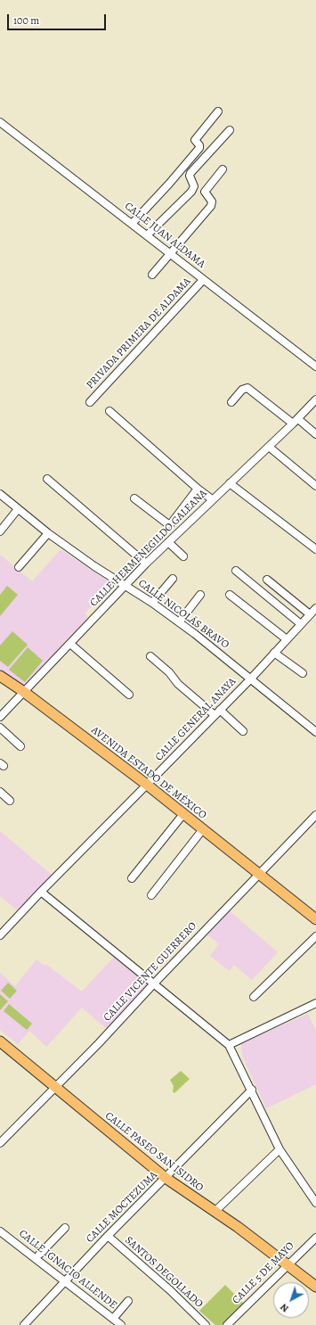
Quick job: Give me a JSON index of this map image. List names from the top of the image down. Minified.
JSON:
{"streets":{"main road":["AVENIDA ESTADO DE MÉXICO","CALLE PASEO SAN ISIDRO"],"street":["CALLE JUAN ALDAMA","PRIVADA PRIMERA DE ALDAMA","CALLE HERMENEGILDO GALEANA","CALLE NICOLÁS BRAVO","CALLE GENERAL ANAYA","CALLE VICENTE GUERRERO","CALLE MOCTEZUMA","CALLE IGNACIO ALLENDE","SANTOS DEGOLLADO","CALLE 5 DE MAYO"]},"crossings":[["CALLE JUAN ALDAMA","PRIVADA PRIMERA DE ALDAMA"],["CALLE HERMENEGILDO GALEANA","CALLE NICOLÁS BRAVO"],["CALLE HERMENEGILDO GALEANA","AVENIDA ESTADO DE MÉXICO"],["CALLE NICOLÁS BRAVO","CALLE GENERAL ANAYA"],["CALLE GENERAL ANAYA","AVENIDA ESTADO DE MÉXICO"],["AVENIDA ESTADO DE MÉXICO","CALLE VICENTE GUERRERO"],["CALLE VICENTE GUERRERO","CALLE PASEO SAN ISIDRO"],["CALLE PASEO SAN ISIDRO","CALLE MOCTEZUMA"],["CALLE PASEO SAN ISIDRO","CALLE 5 DE MAYO"],["CALLE MOCTEZUMA","CALLE IGNACIO ALLENDE"],["CALLE MOCTEZUMA","SANTOS DEGOLLADO"]],"scale_bar":"100 m","north":"bottom left"}
